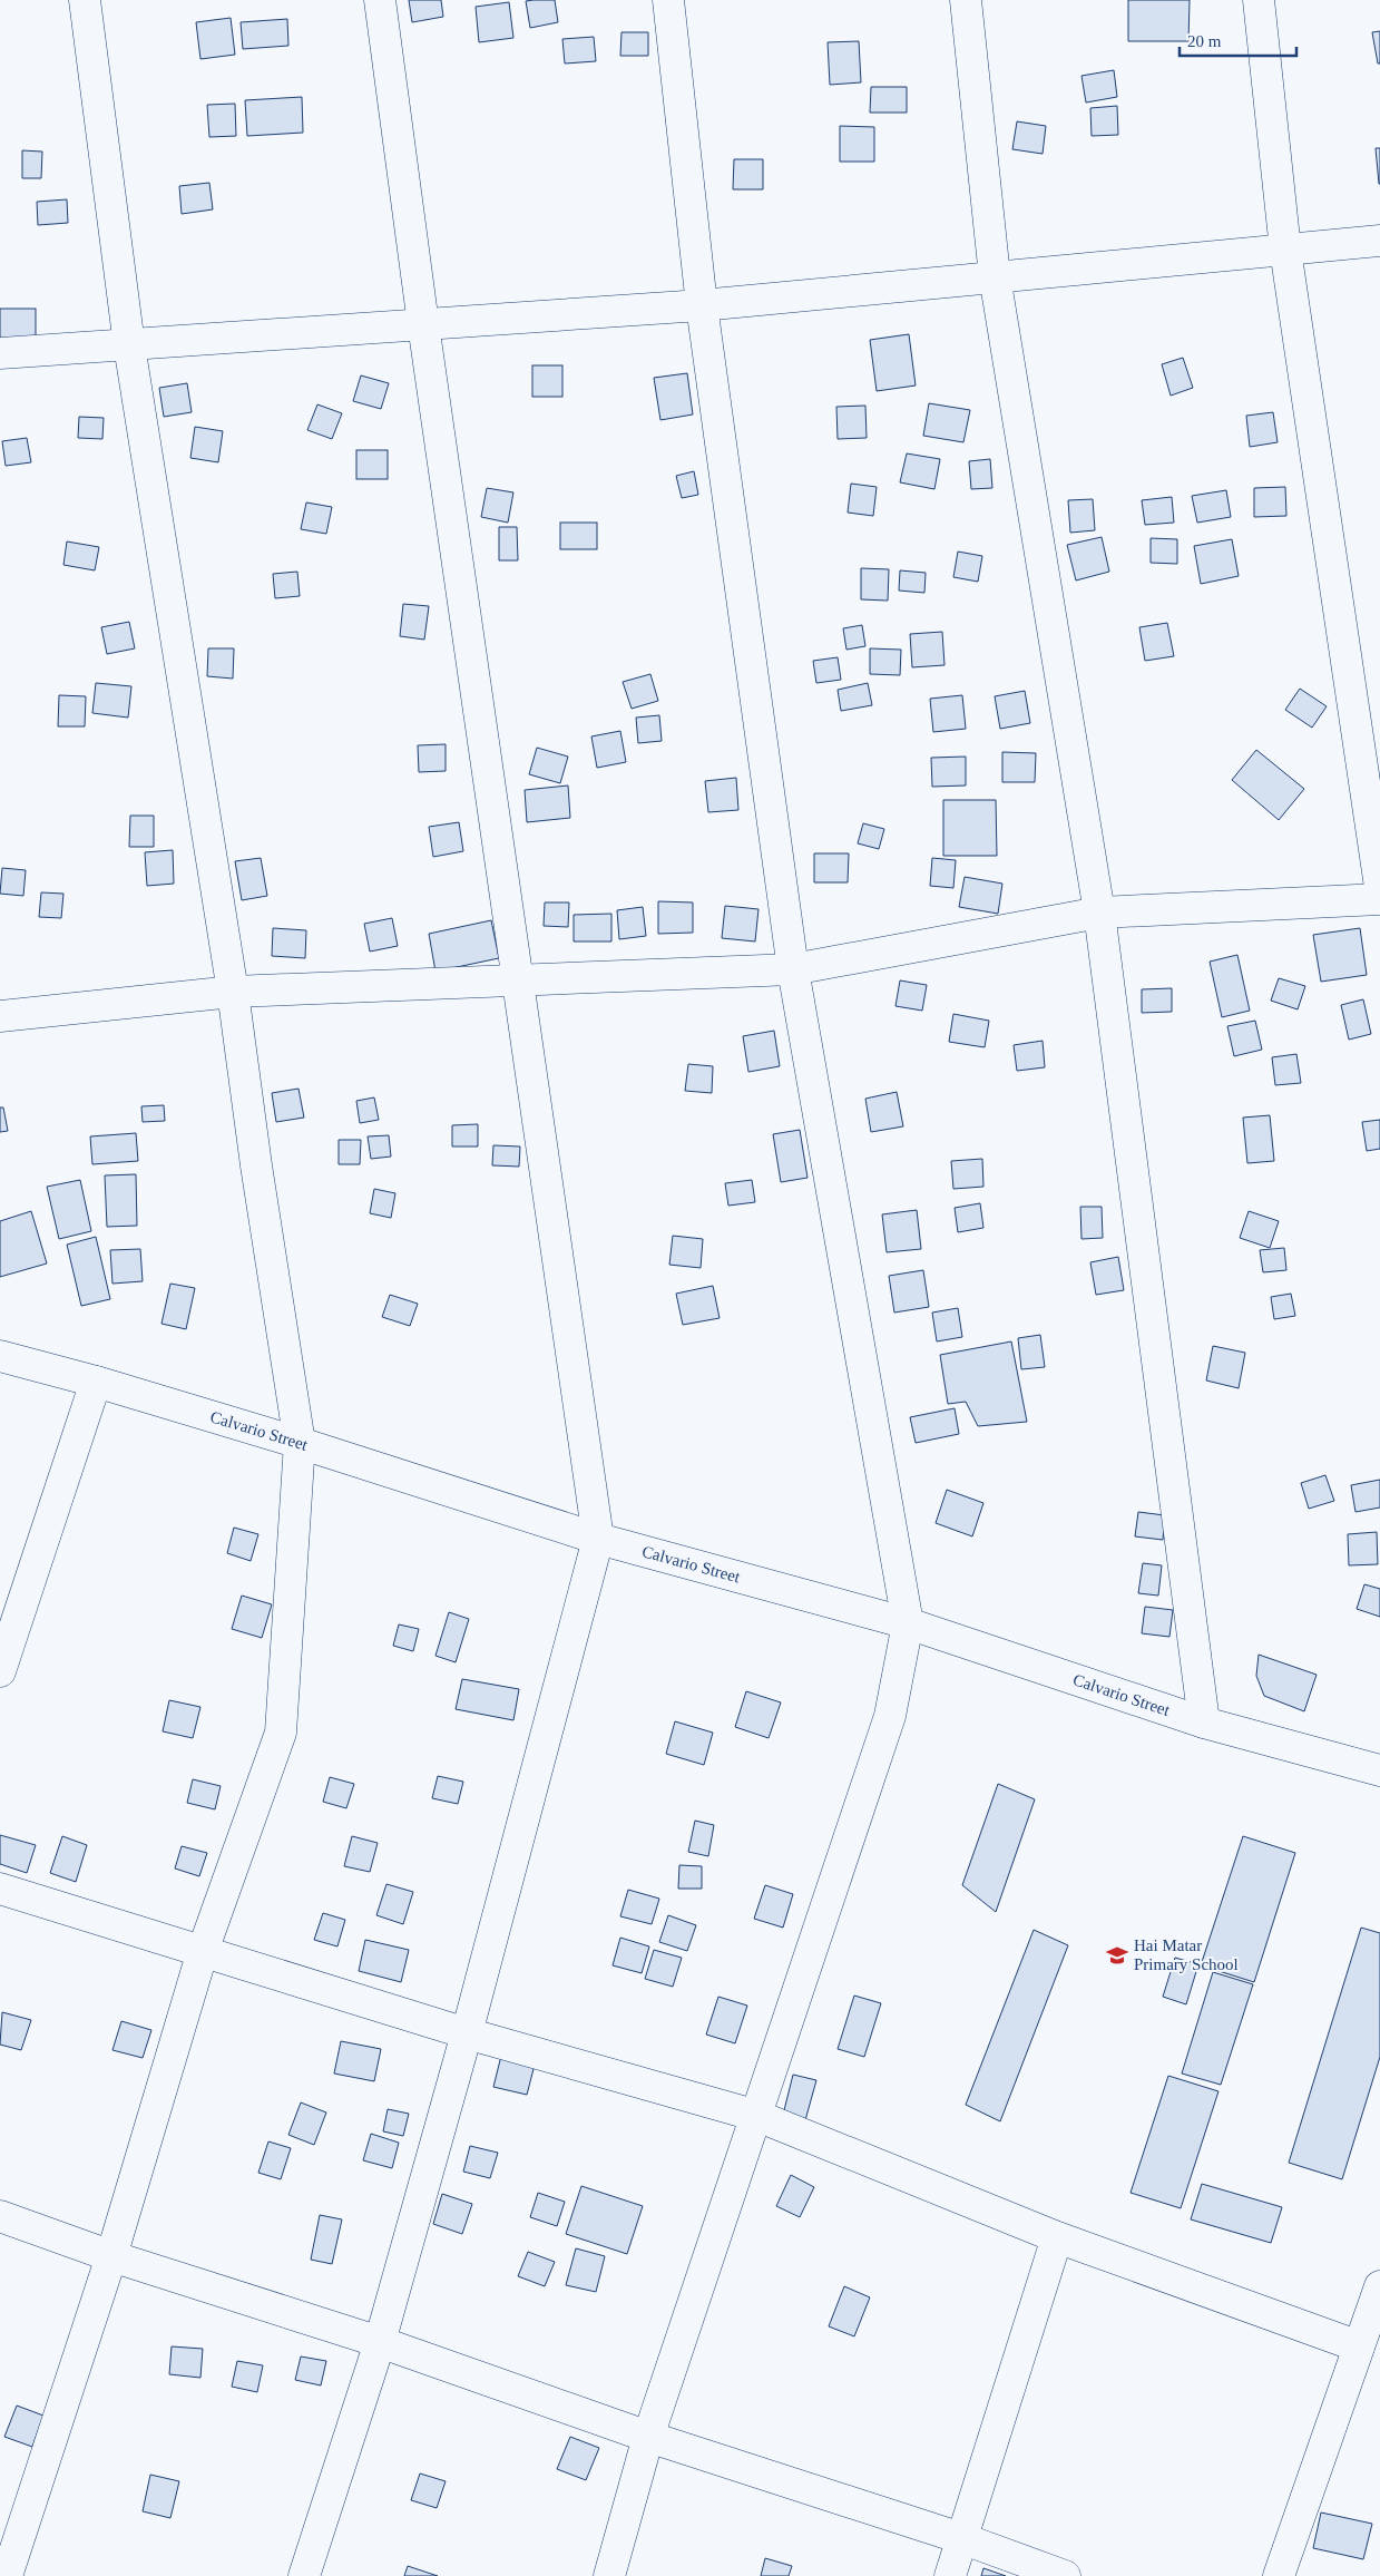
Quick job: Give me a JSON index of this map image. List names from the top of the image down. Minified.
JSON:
{"streets":{"street":["Calvario Street"]},"places":{"school or university":["Hai Matar Primary School"]},"scale_bar":"20 m"}
